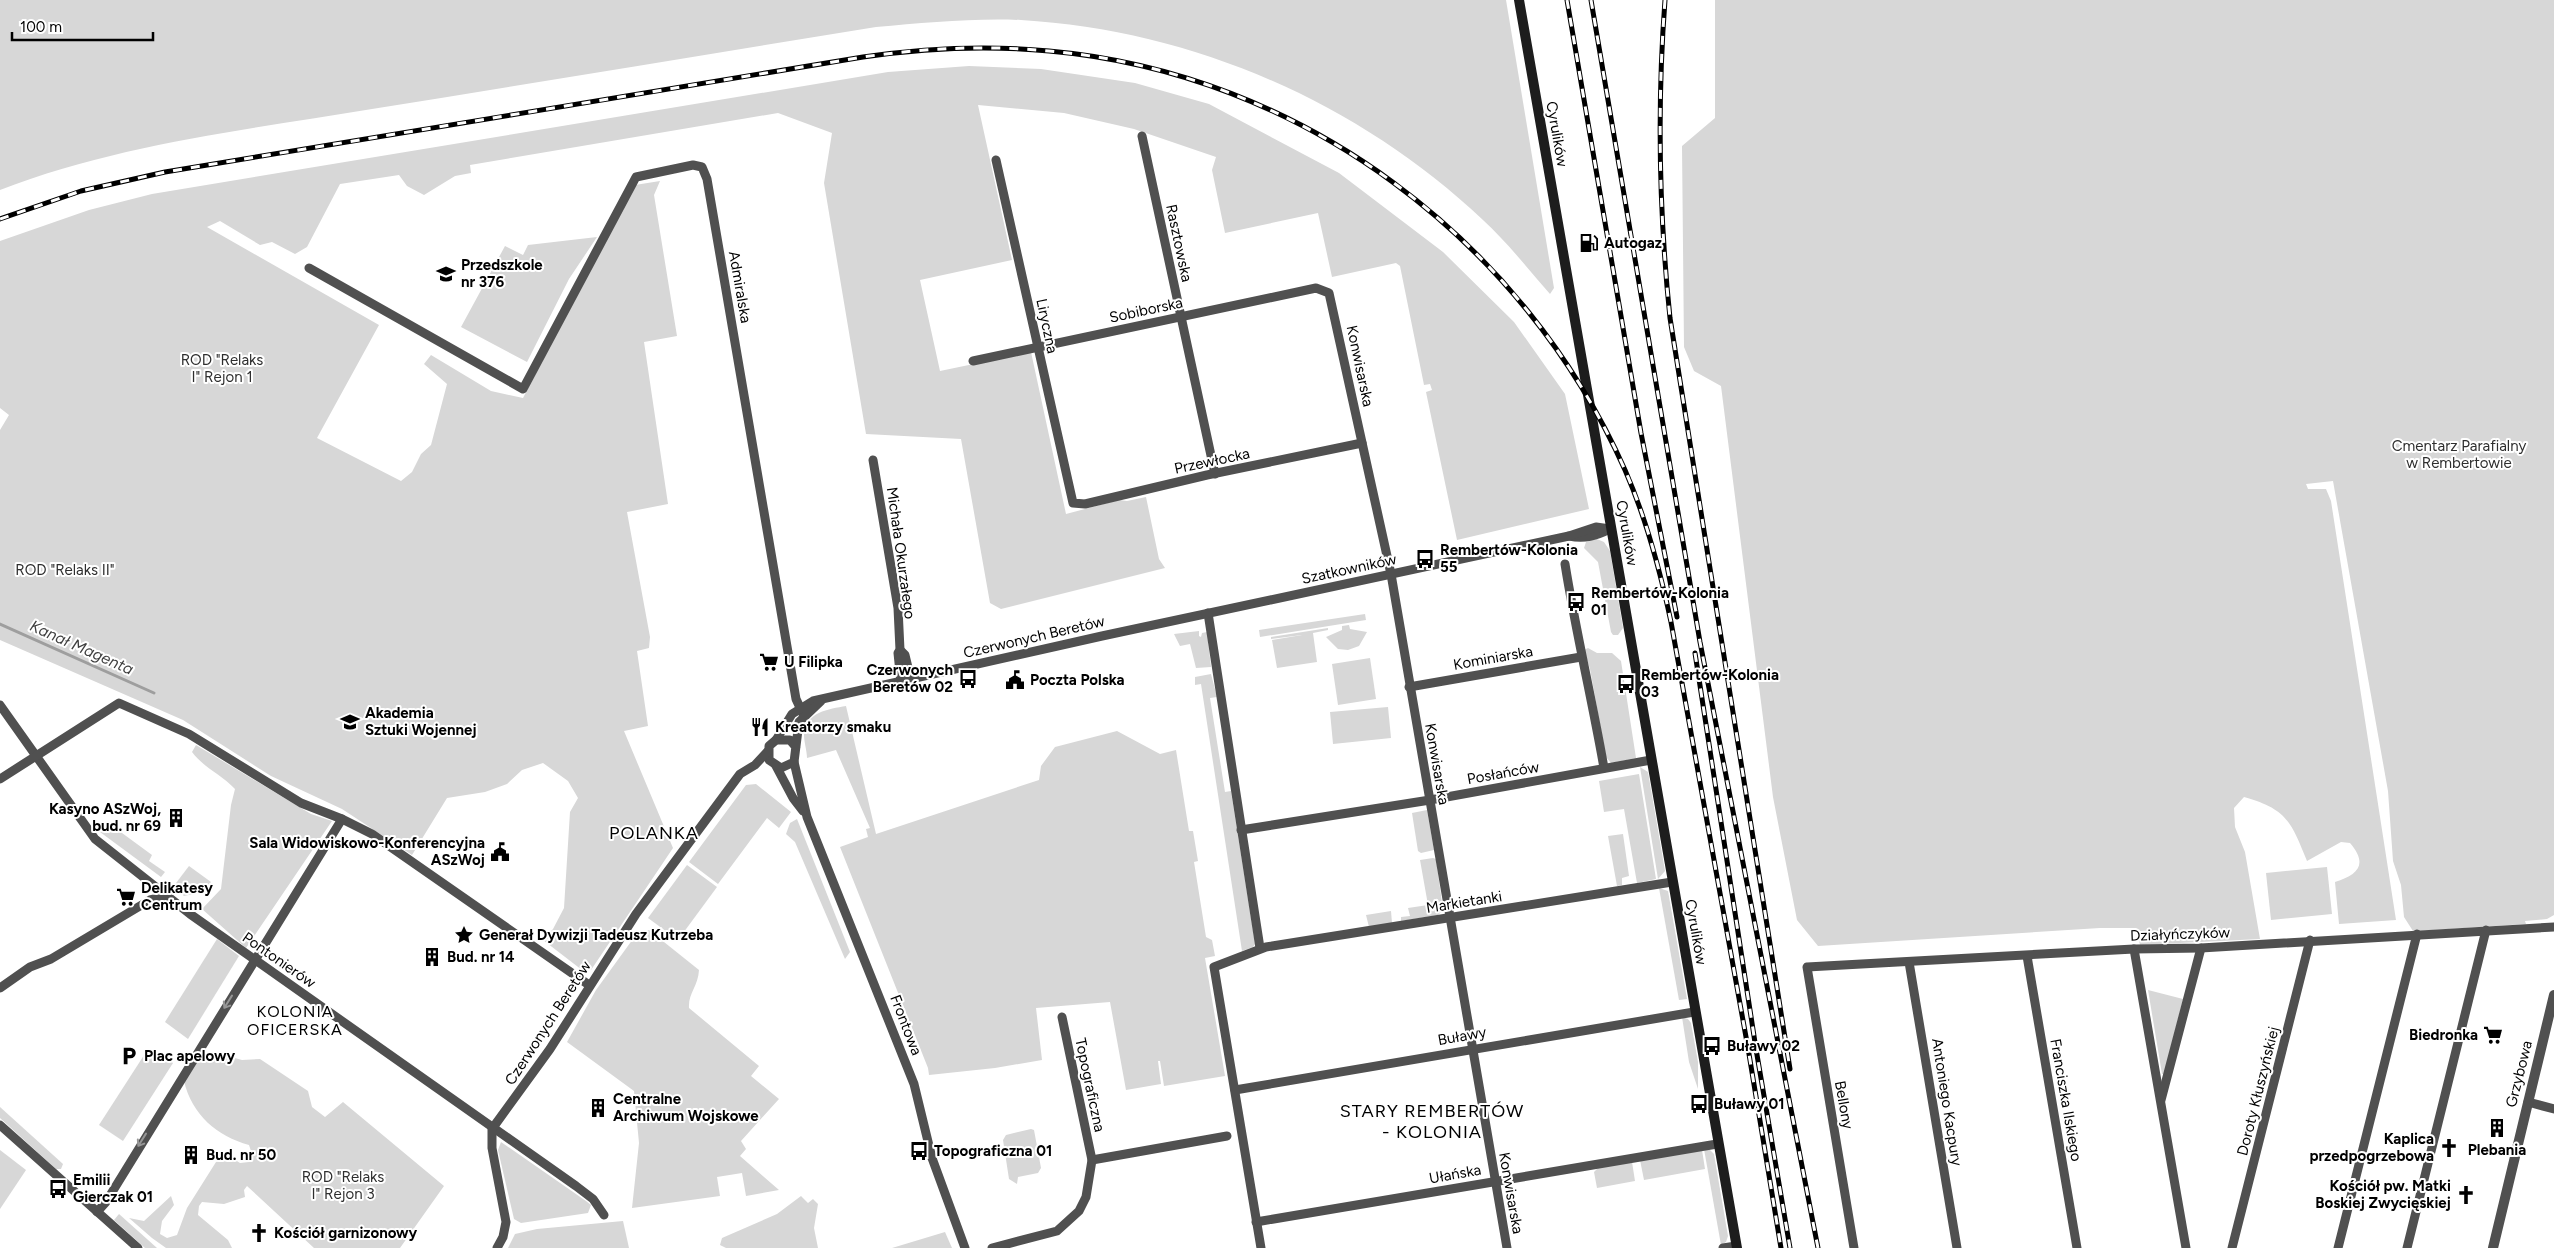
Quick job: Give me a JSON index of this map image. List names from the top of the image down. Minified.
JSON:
{"streets":{"main road":["Cyrulików"],"street":["Rasztowska","Admiralska","Sobiborska","Liryczna","Konwisarska","Przewłocka","Michała Okurzałego","Szatkowników","Czerwonych Beretów","Kominiarska","Posłańców","Markietanki","Działyńczyków","Pontonierów","Frontowa","Buławy","Grzybowa","Topograficzna","Doroty Kłuszyńskiej","Franciszka Ilskiego","Antoniego Kacpury","Bellony","Ułańska"]},"crossings":[["Cyrulików","Szatkowników"],["Cyrulików","Posłańców"],["Cyrulików","Markietanki"],["Cyrulików","Buławy"],["Cyrulików","Ułańska"],["Rasztowska","Sobiborska"],["Rasztowska","Przewłocka"],["Admiralska","Czerwonych Beretów"],["Sobiborska","Liryczna"],["Sobiborska","Konwisarska"],["Liryczna","Przewłocka"],["Konwisarska","Przewłocka"],["Konwisarska","Szatkowników"],["Konwisarska","Kominiarska"],["Konwisarska","Posłańców"],["Konwisarska","Markietanki"],["Konwisarska","Buławy"],["Konwisarska","Ułańska"],["Michała Okurzałego","Czerwonych Beretów"],["Szatkowników","Czerwonych Beretów"],["Czerwonych Beretów","Pontonierów"],["Czerwonych Beretów","Frontowa"],["Markietanki","Buławy"],["Działyńczyków","Doroty Kłuszyńskiej"],["Działyńczyków","Franciszka Ilskiego"],["Działyńczyków","Antoniego Kacpury"],["Działyńczyków","Bellony"]],"districts":["POLANKA","KOLONIA OFICERSKA","STARY REMBERTÓW - KOLONIA"],"water":["Kanał Magenta"],"parks":["ROD \"Relaks I\" Rejon 1","Cmentarz Parafialny w Rembertowie","ROD \"Relaks II\"","ROD \"Relaks I\" Rejon 3"],"places":{"fuel station":["Autogaz"],"school or university":["Przedszkole nr 376","Akademia Sztuki Wojennej"],"bus stop":["Rembertów-Kolonia 55","Rembertów-Kolonia 01","Czerwonych Beretów 02","Rembertów-Kolonia 03","Buławy 02","Buławy 01","Topograficzna 01","Emilii Gierczak 01"],"supermarket":["U Filipka","Delikatesy Centrum","Biedronka"],"public building":["Poczta Polska","Sala Widowiskowo-Konferencyjna ASzWoj"],"restaurant":["Kreatorzy smaku"],"building":["Kasyno ASzWoj, bud. nr 69","Bud. nr 14","Centralne Archiwum Wojskowe","Plebania","Bud. nr 50"],"place":["Generał Dywizji Tadeusz Kutrzeba"],"parking":["Plac apelowy"],"church":["Kaplica przedpogrzebowa","Kościół pw. Matki Boskiej Zwycięskiej","Kościół garnizonowy"]},"scale_bar":"100 m"}
